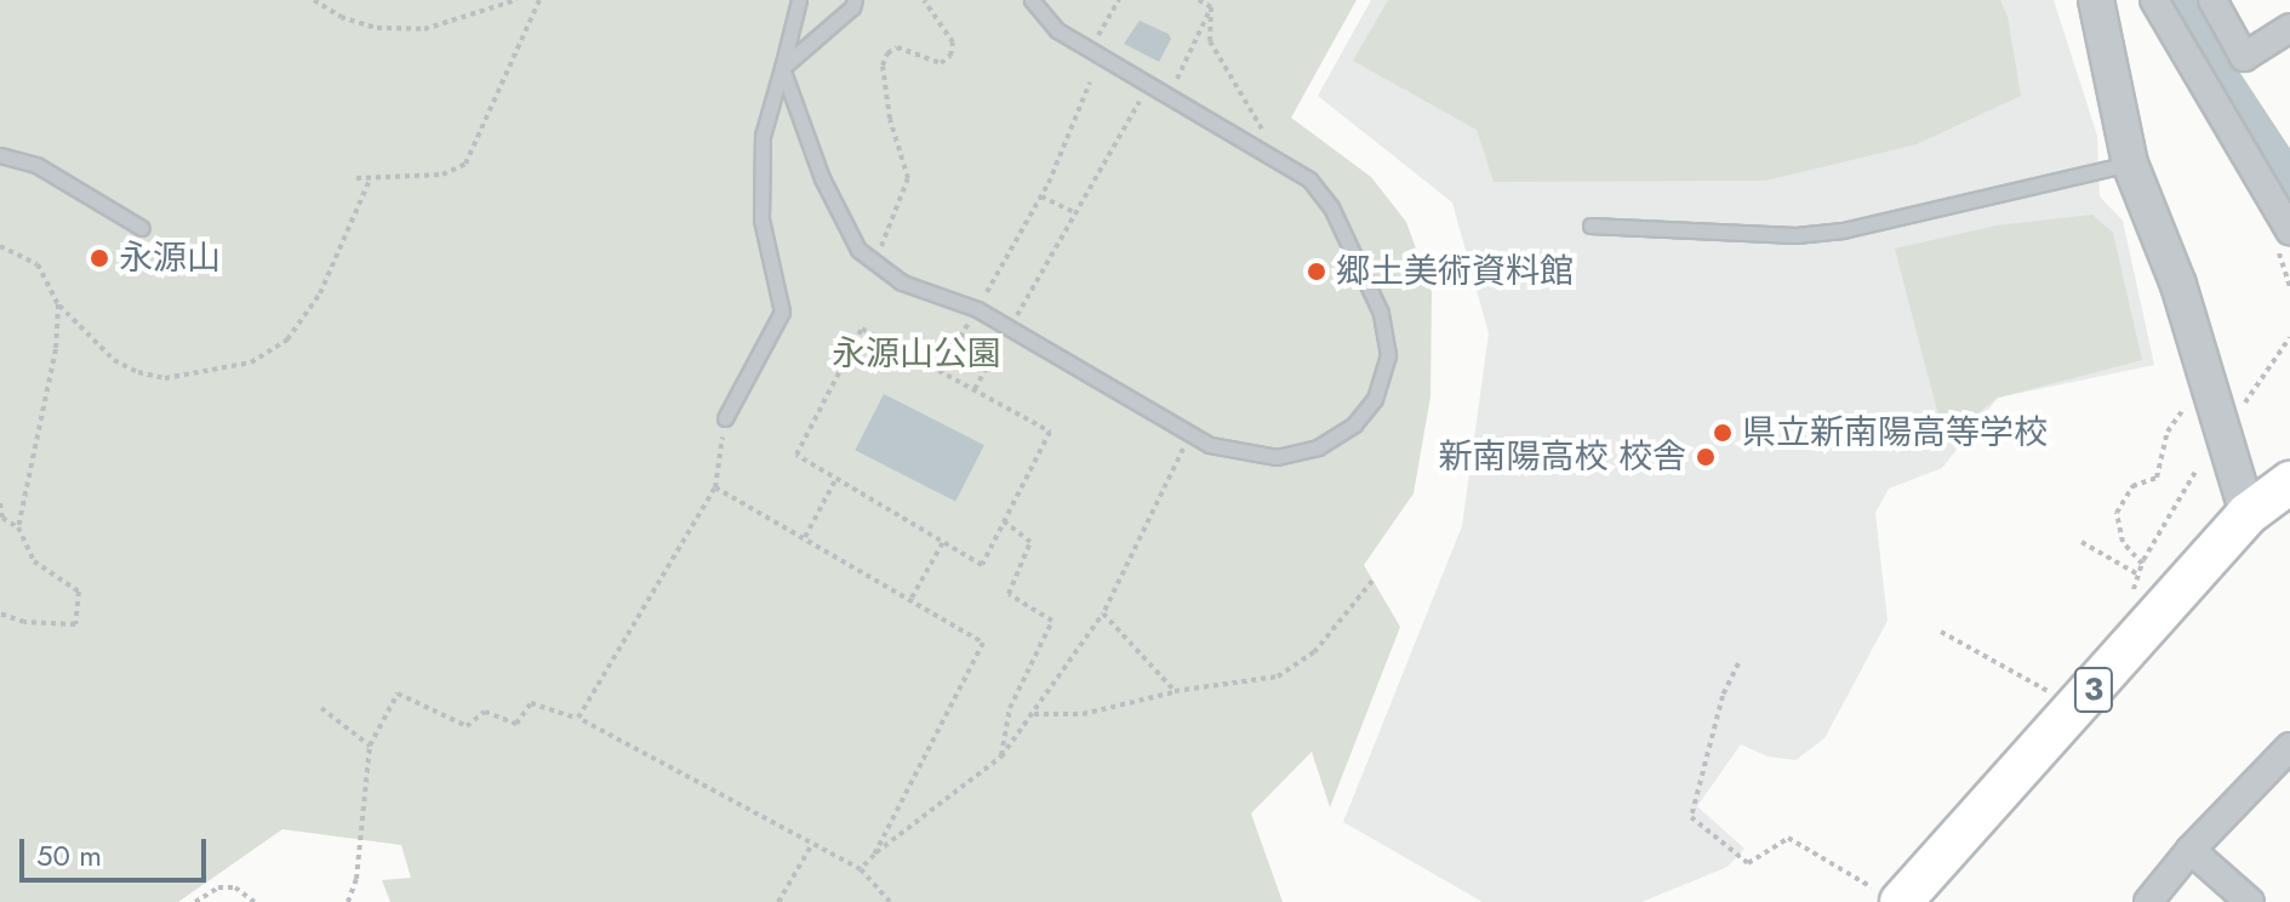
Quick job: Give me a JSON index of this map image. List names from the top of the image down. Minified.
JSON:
{"streets":{"main road":["3"]},"parks":["永源山公園"],"places":["永源山","郷土美術資料館","県立新南陽高等学校","新南陽高校 校舎"],"scale_bar":"50 m"}
